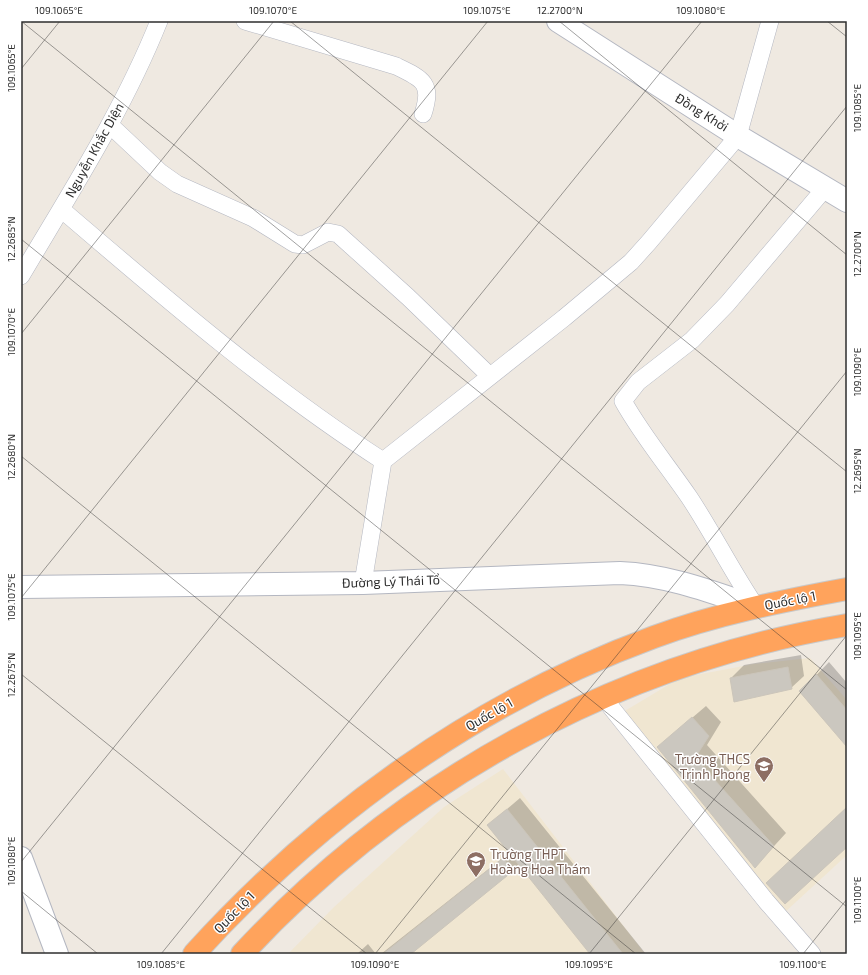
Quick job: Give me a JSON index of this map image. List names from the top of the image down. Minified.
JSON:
{"streets":{"highway":["Quốc lộ 1"],"street":["Đồng Khởi","Nguyễn Khắc Diện","Đường Lý Thái Tổ"]},"crossings":[["Đường Lý Thái Tổ","Quốc lộ 1"]],"places":{"school or university":["Trường THCS Trịnh Phong","Trường THPT Hoàng Hoa Thám"]},"coordinates":["109.1065°E","109.1070°E","109.1075°E","12.2700°N","109.1080°E","109.1085°E","12.2685°N","109.1090°E","12.2680°N","12.2695°N","109.1095°E","12.2675°N","109.1100°E"]}
